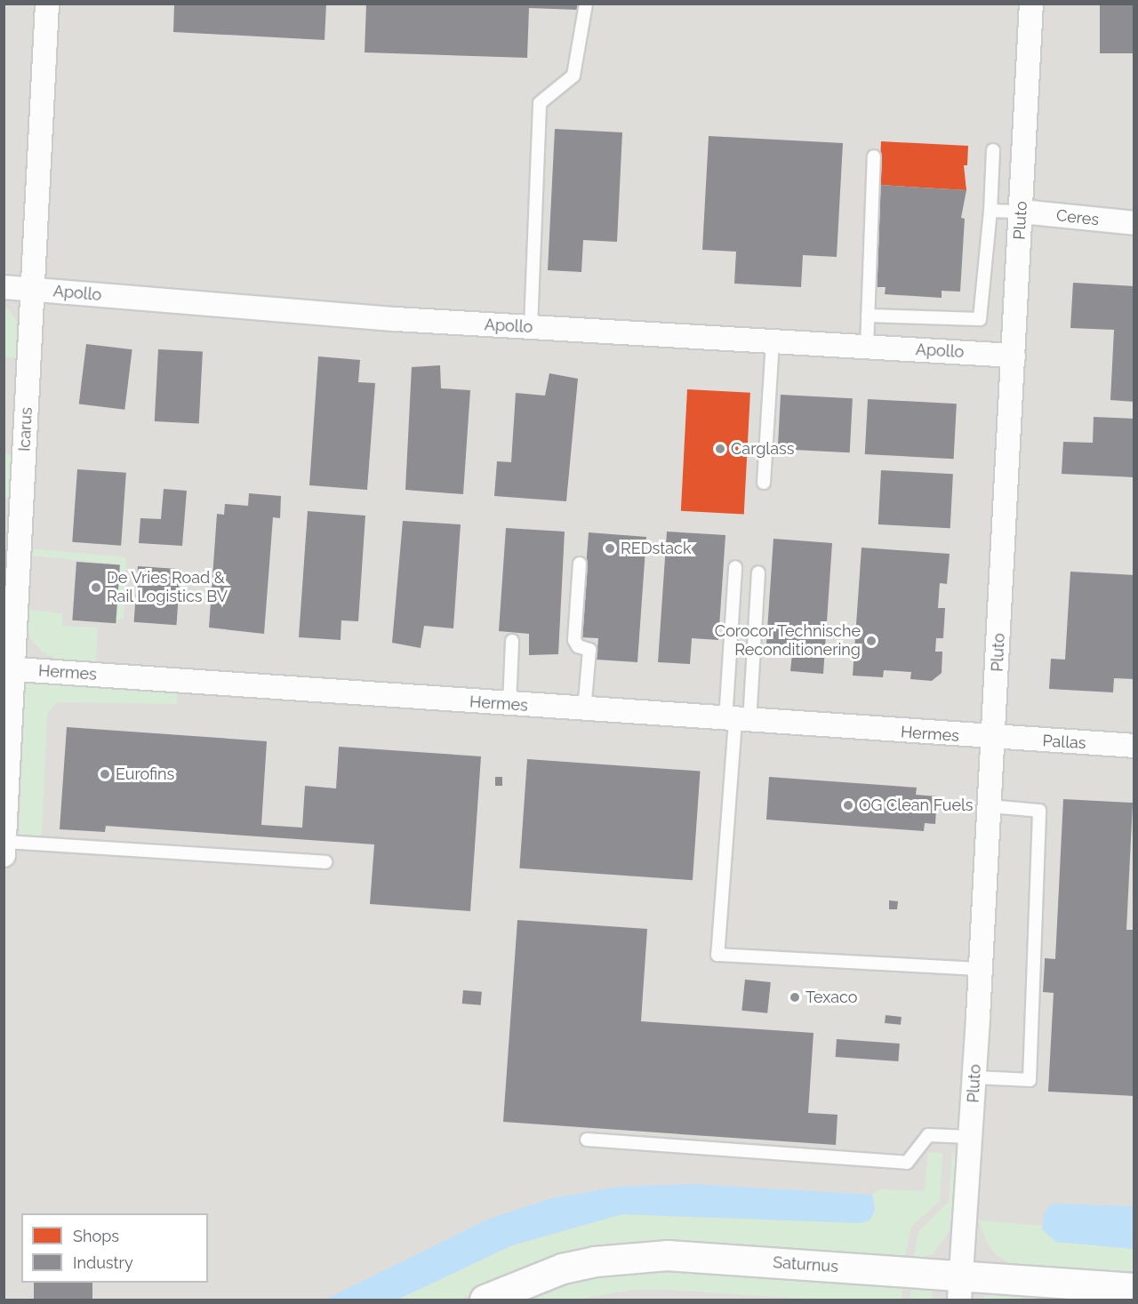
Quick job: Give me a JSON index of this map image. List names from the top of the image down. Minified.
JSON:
{"streets":{"main road":["Saturnus"],"street":["Ceres","Pluto","Apollo","Icarus","Hermes","Pallas"]},"crossings":[["Ceres","Pluto"],["Pluto","Apollo"],["Pluto","Hermes"],["Pluto","Pallas"],["Pluto","Saturnus"],["Apollo","Icarus"],["Icarus","Hermes"],["Hermes","Pallas"]],"places":["Carglass","REDstack","De Vries Road & Rail Logistics BV","Corocor Technische Reconditionering","Eurofins","OG Clean Fuels","Texaco"],"legend":["Shops","Industry"]}
